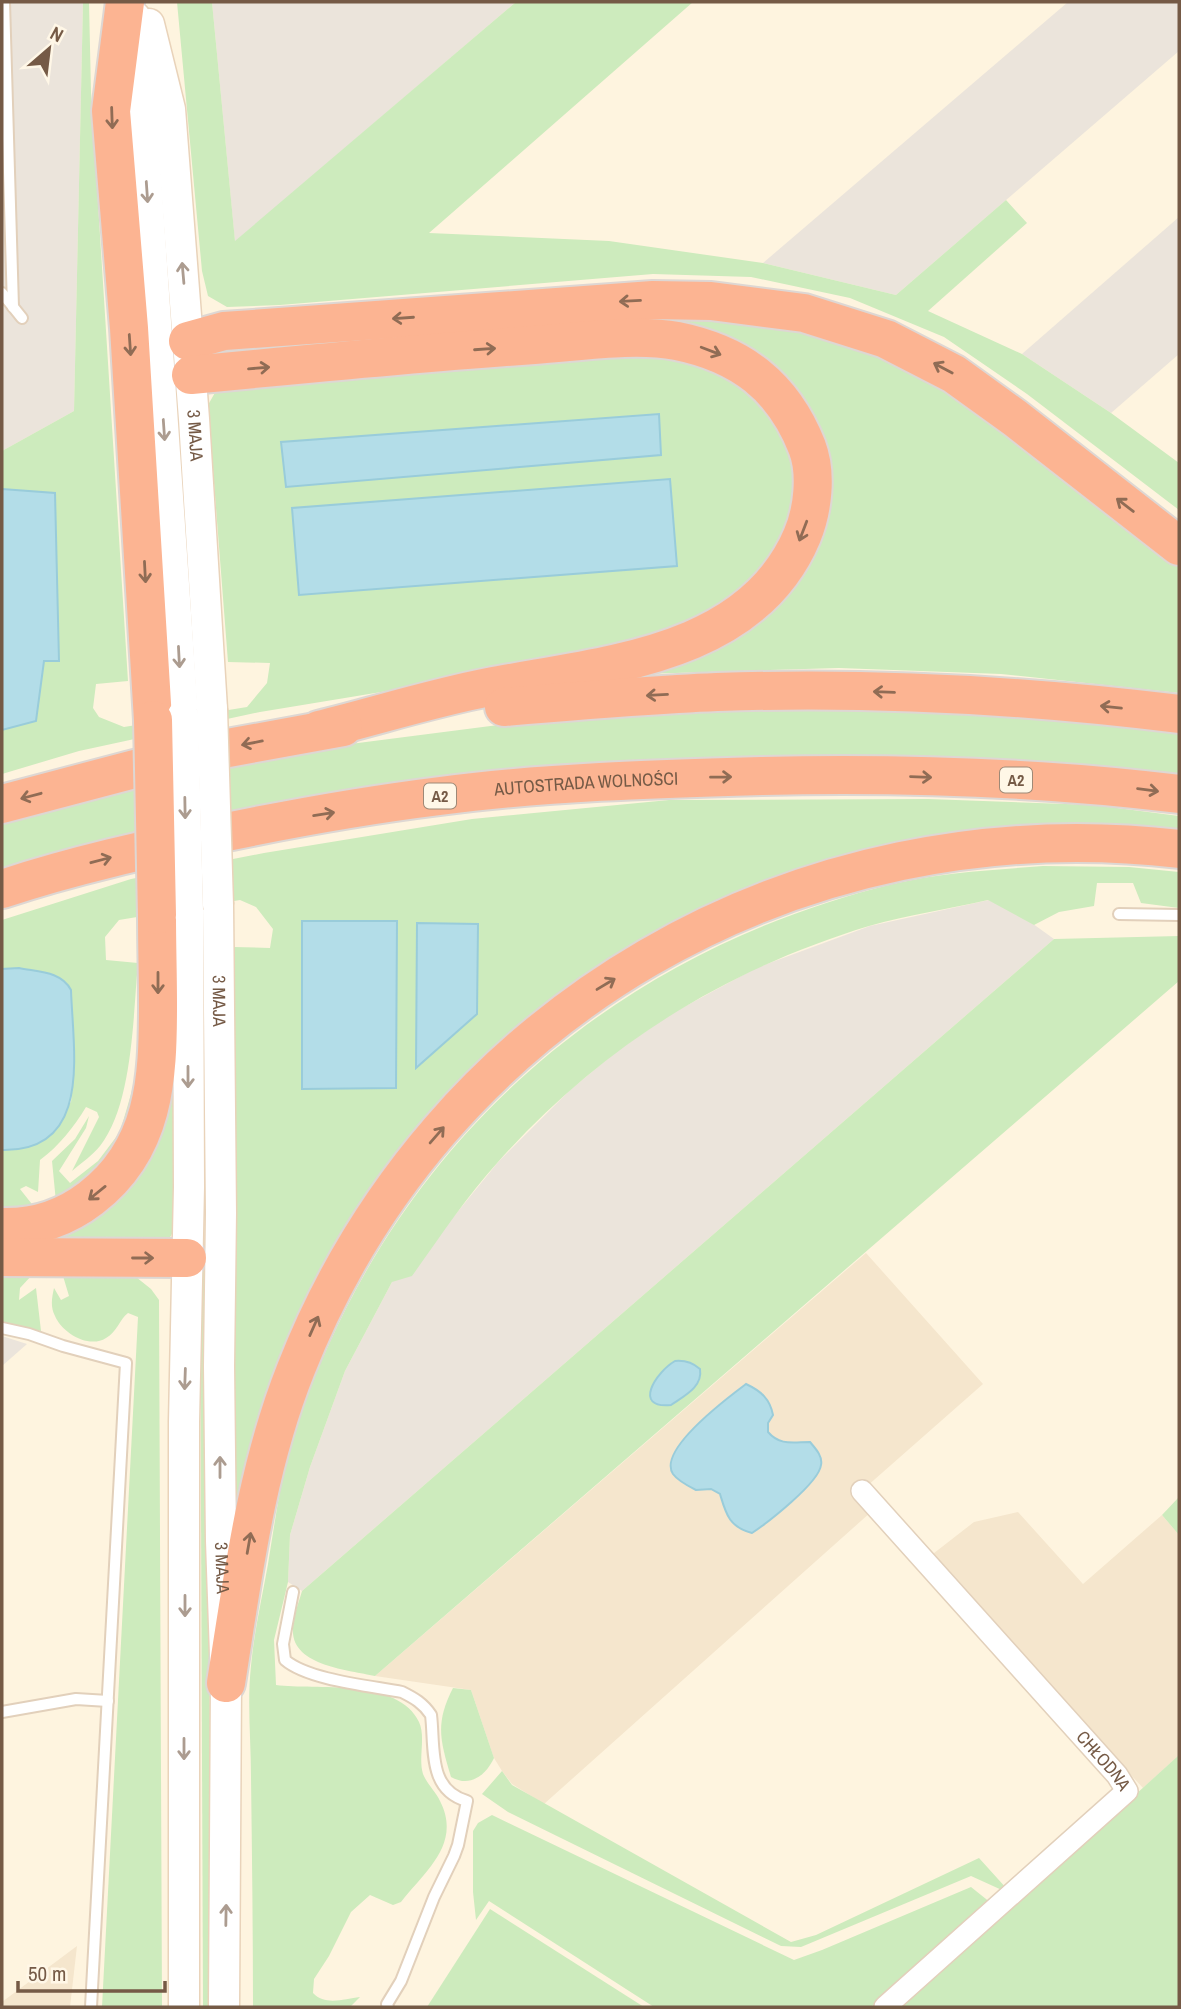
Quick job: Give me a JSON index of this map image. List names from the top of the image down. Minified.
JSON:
{"streets":{"highway":["A2","AUTOSTRADA WOLNOŚCI"],"main road":["3 MAJA"],"street":["CHŁODNA"]},"scale_bar":"50 m","north":"top right"}
